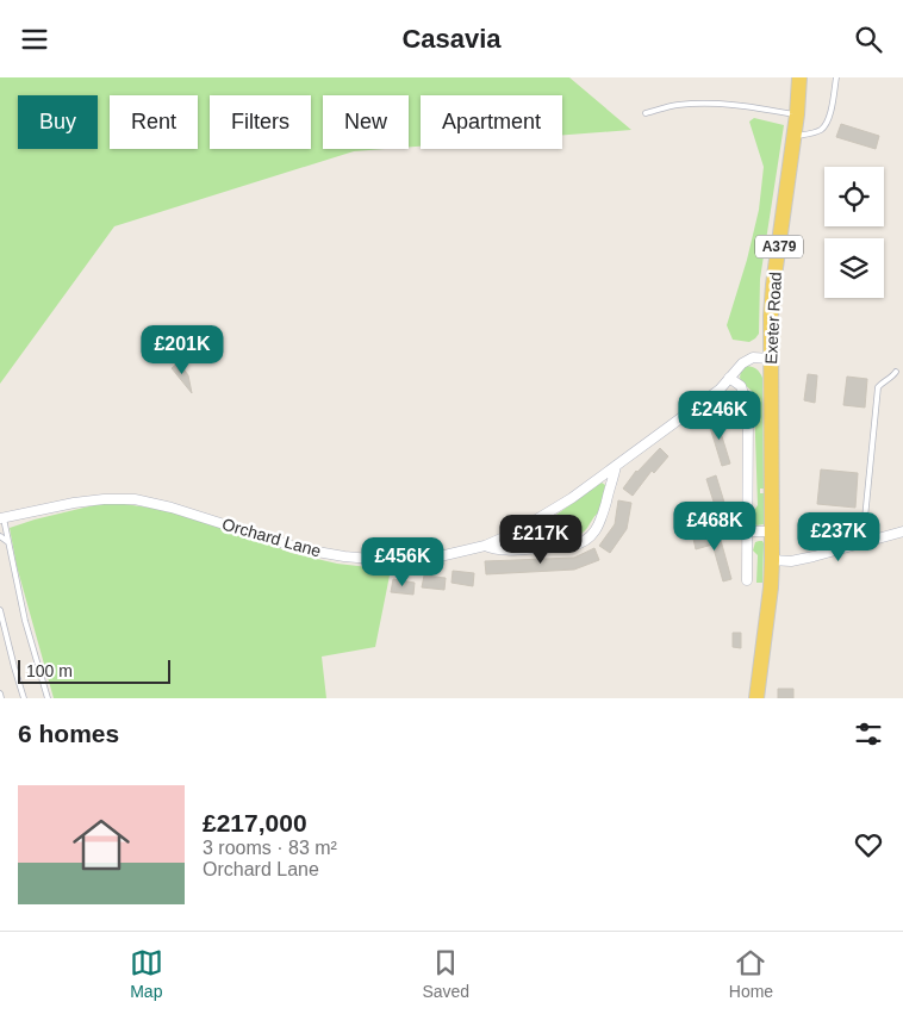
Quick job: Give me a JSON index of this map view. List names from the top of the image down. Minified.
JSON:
{"streets":{"main road":["A379","Exeter Road"],"street":["Orchard Lane"]},"crossings":[["A379","Exeter Road"],["Exeter Road","Orchard Lane"]],"scale_bar":"100 m","page":{"header":"Casavia","chip":["Buy","Rent","Filters","New","Apartment"],"price":["£201K","£246K","£468K","£237K","£217K","£456K"],"scale":"100 m","heading":"6 homes","list":[{"name":"£217,000","note":"3 rooms · 83 m² · Orchard Lane"}],"tabs":["Map","Saved","Home"]}}
